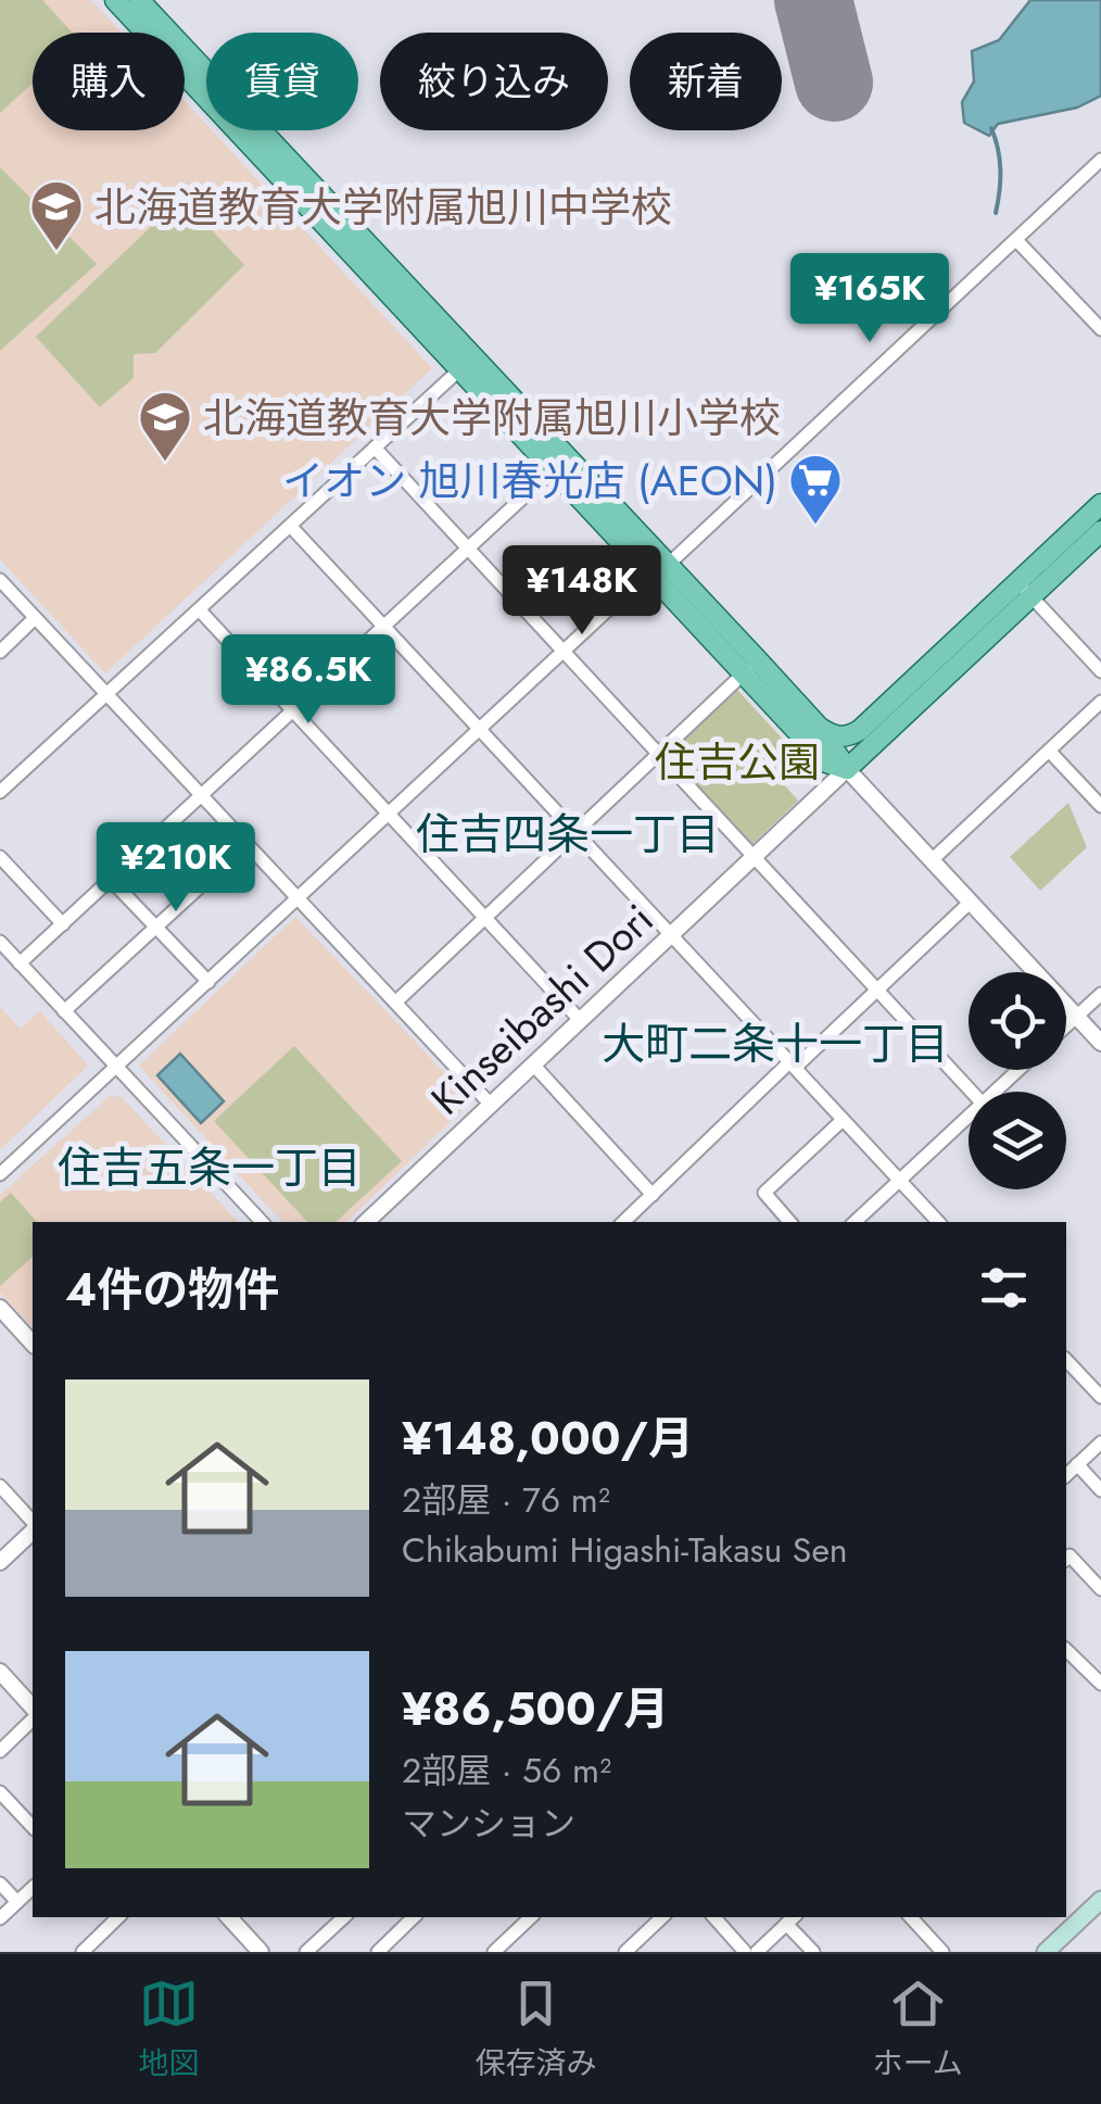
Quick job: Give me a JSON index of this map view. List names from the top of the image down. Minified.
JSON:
{"streets":{"main road":["Kinseibashi Dori"]},"districts":["住吉四条一丁目","大町二条十一丁目","住吉五条一丁目"],"parks":["住吉公園"],"places":{"school or university":["北海道教育大学附属旭川中学校","北海道教育大学附属旭川小学校"],"supermarket":["イオン 旭川春光店 (AEON)"]},"page":{"chip":["購入","賃貸","絞り込み","新着"],"price":["¥165K","¥148K","¥86.5K","¥210K"],"heading":"4件の物件","list":[{"name":"¥148,000/月","note":"2部屋 · 76 m² · Chikabumi Higashi-Takasu Sen"},{"name":"¥86,500/月","note":"2部屋 · 56 m² · マンション"}],"tabs":["地図","保存済み","ホーム"]}}
